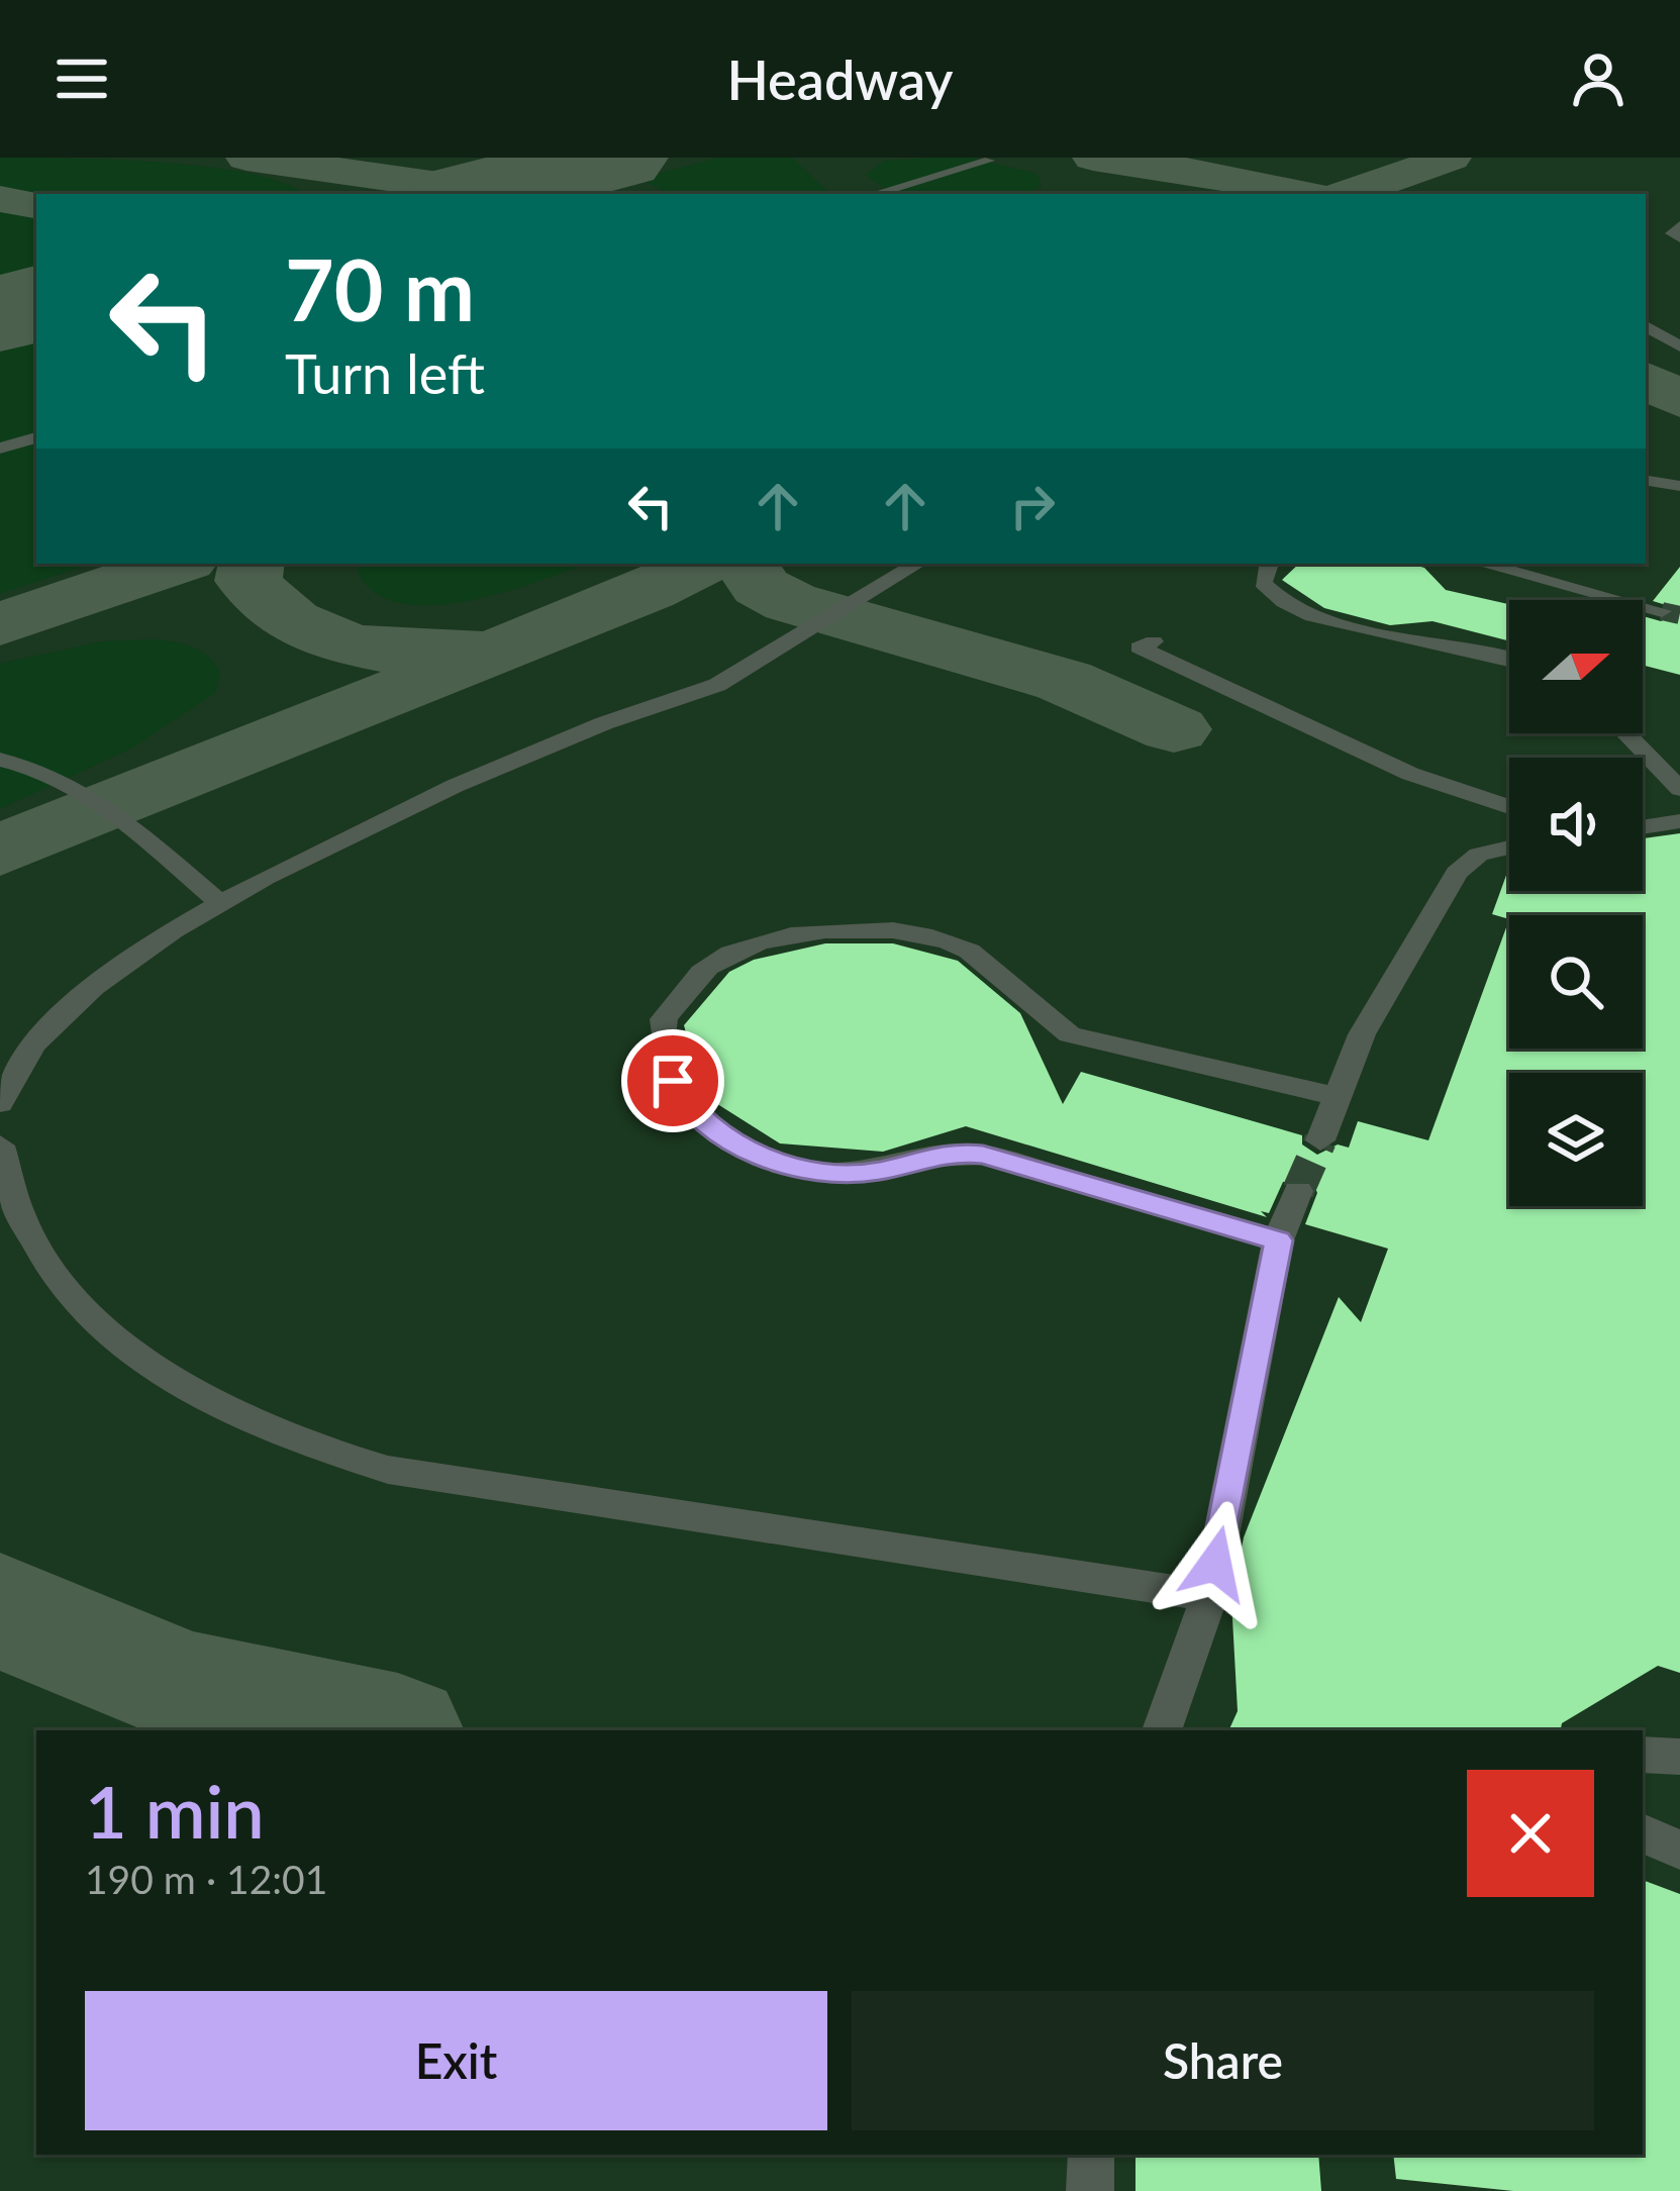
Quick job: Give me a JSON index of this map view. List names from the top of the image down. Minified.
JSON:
{"north":"right","page":{"header":"Headway","turn":["70 m","Turn left"],"heading":["1 min","190 m · 12:01"],"buttons":["Exit","Share"]}}
